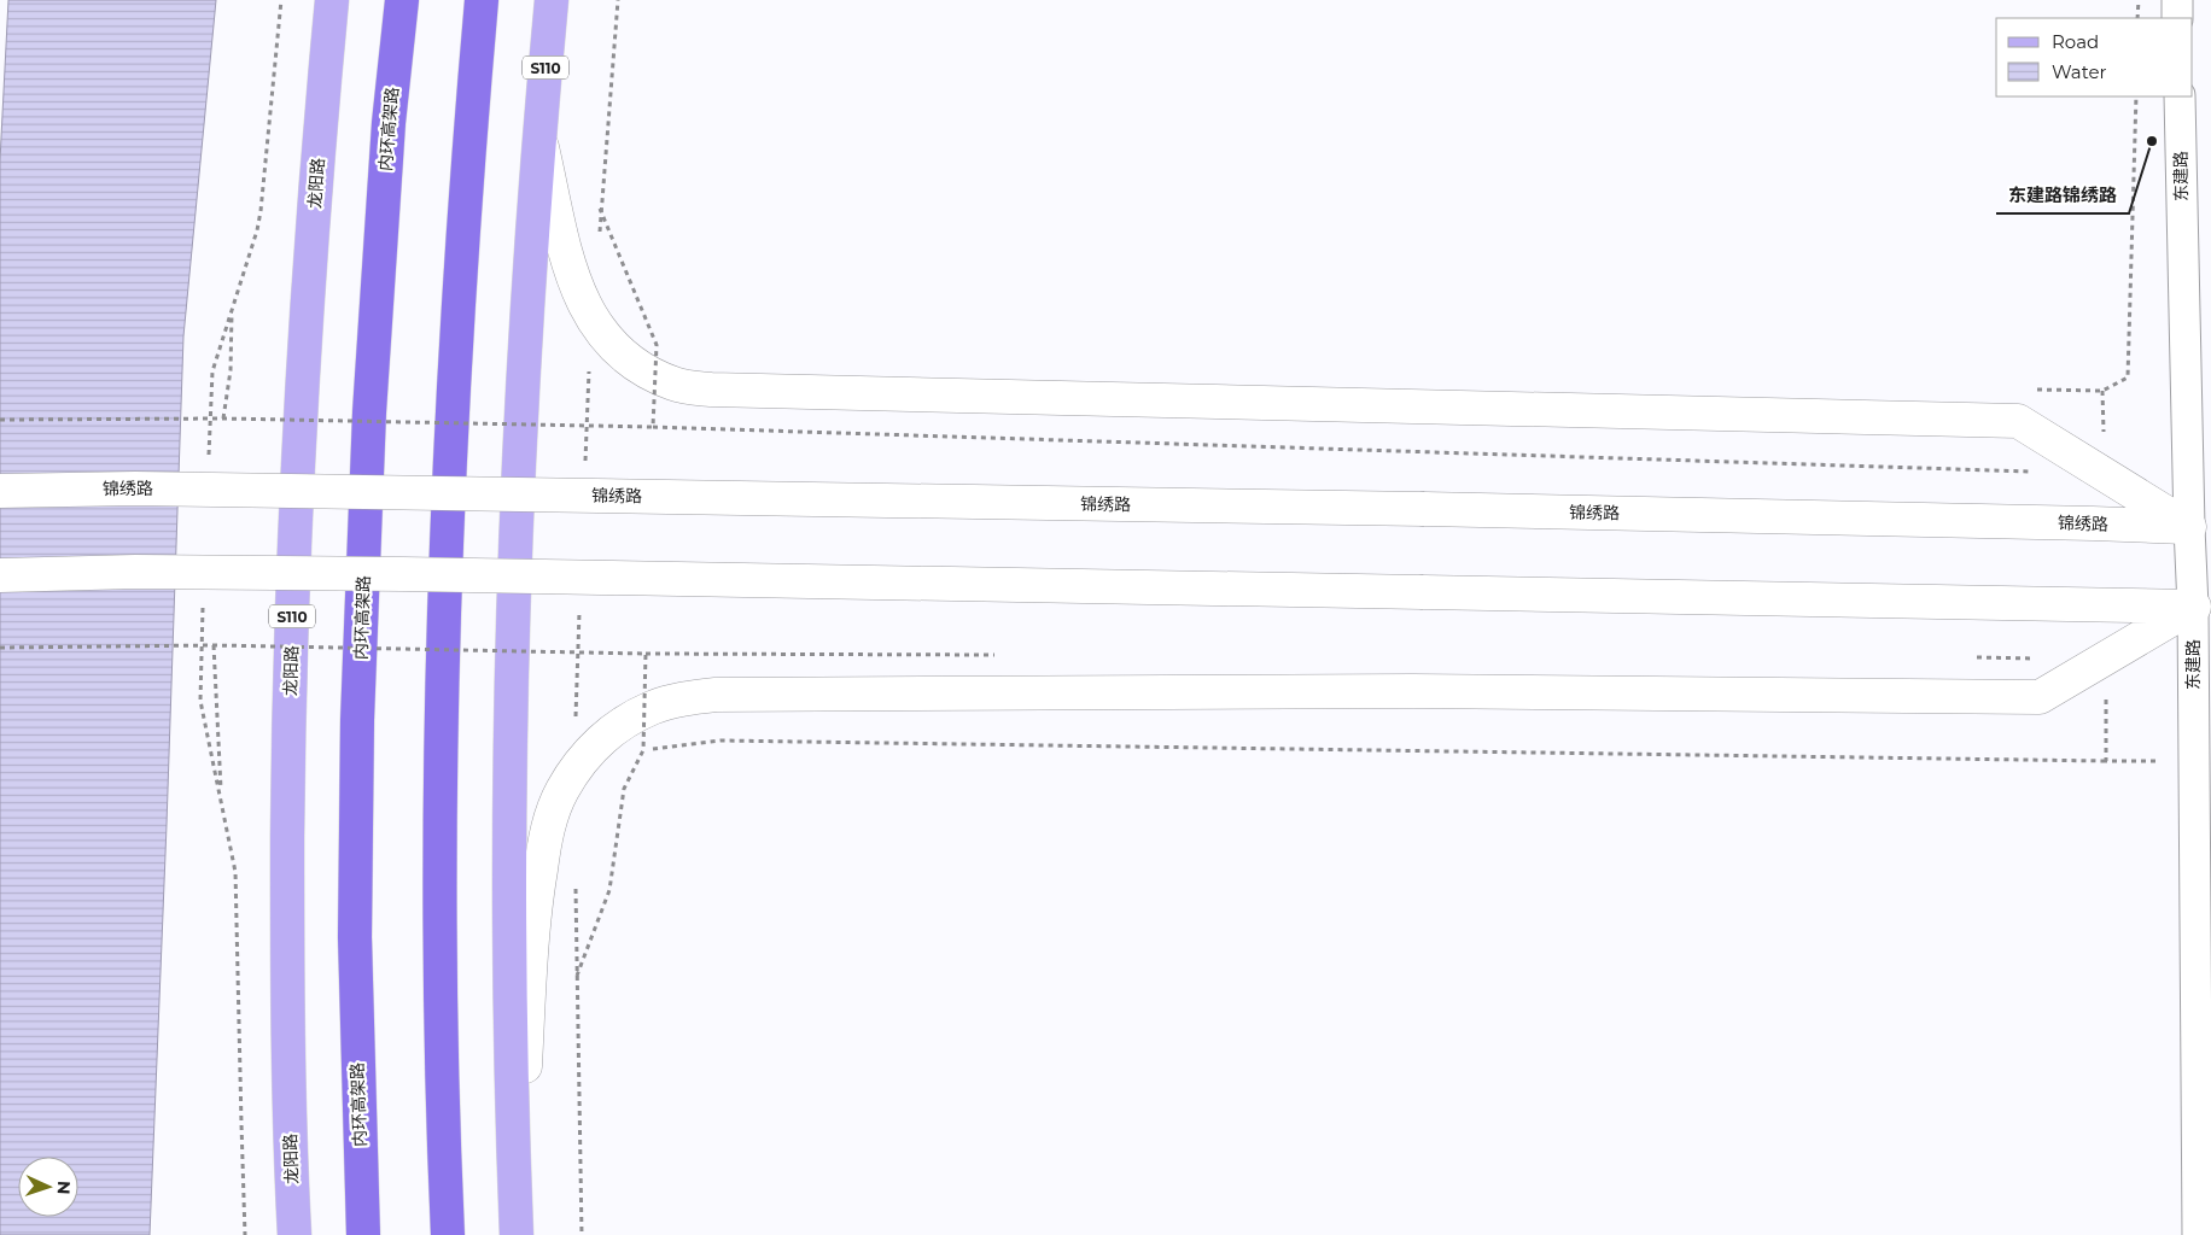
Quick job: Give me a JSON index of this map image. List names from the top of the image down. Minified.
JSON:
{"streets":{"highway":["内环高架路"],"main road":["S110","龙阳路","锦绣路"],"street":["东建路"]},"crossings":[["东建路","锦绣路"]],"places":["东建路锦绣路"],"legend":["Road","Water"],"north":"right"}
